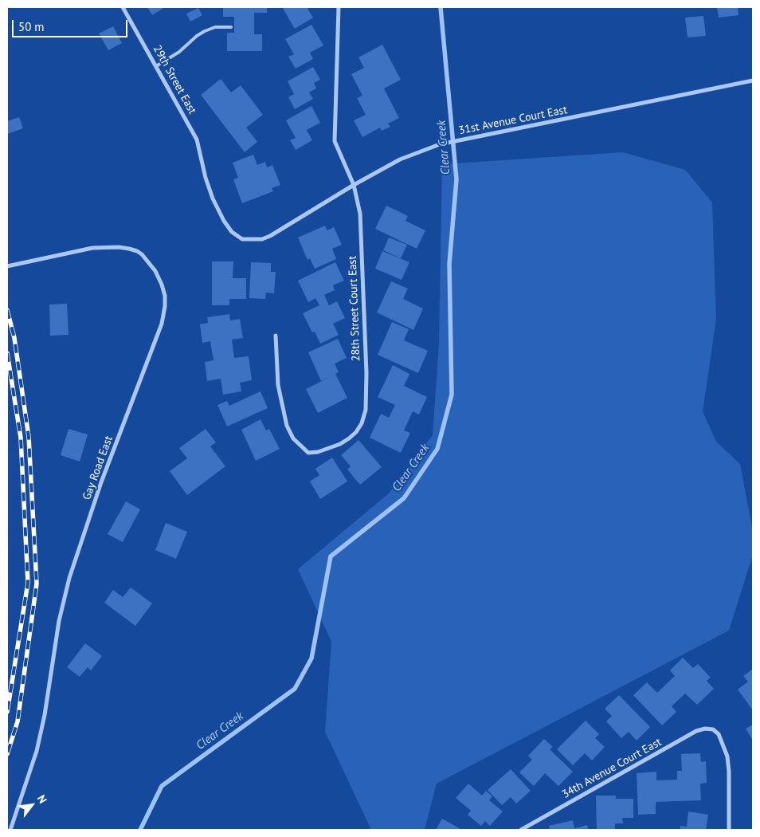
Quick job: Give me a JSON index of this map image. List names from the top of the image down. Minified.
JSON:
{"streets":{"street":["29th Street East","31st Avenue Court East","28th Street Court East","Gay Road East","34th Avenue Court East"]},"crossings":[["29th Street East","31st Avenue Court East"],["31st Avenue Court East","28th Street Court East"]],"water":["Clear Creek"],"scale_bar":"50 m","north":"top right"}
